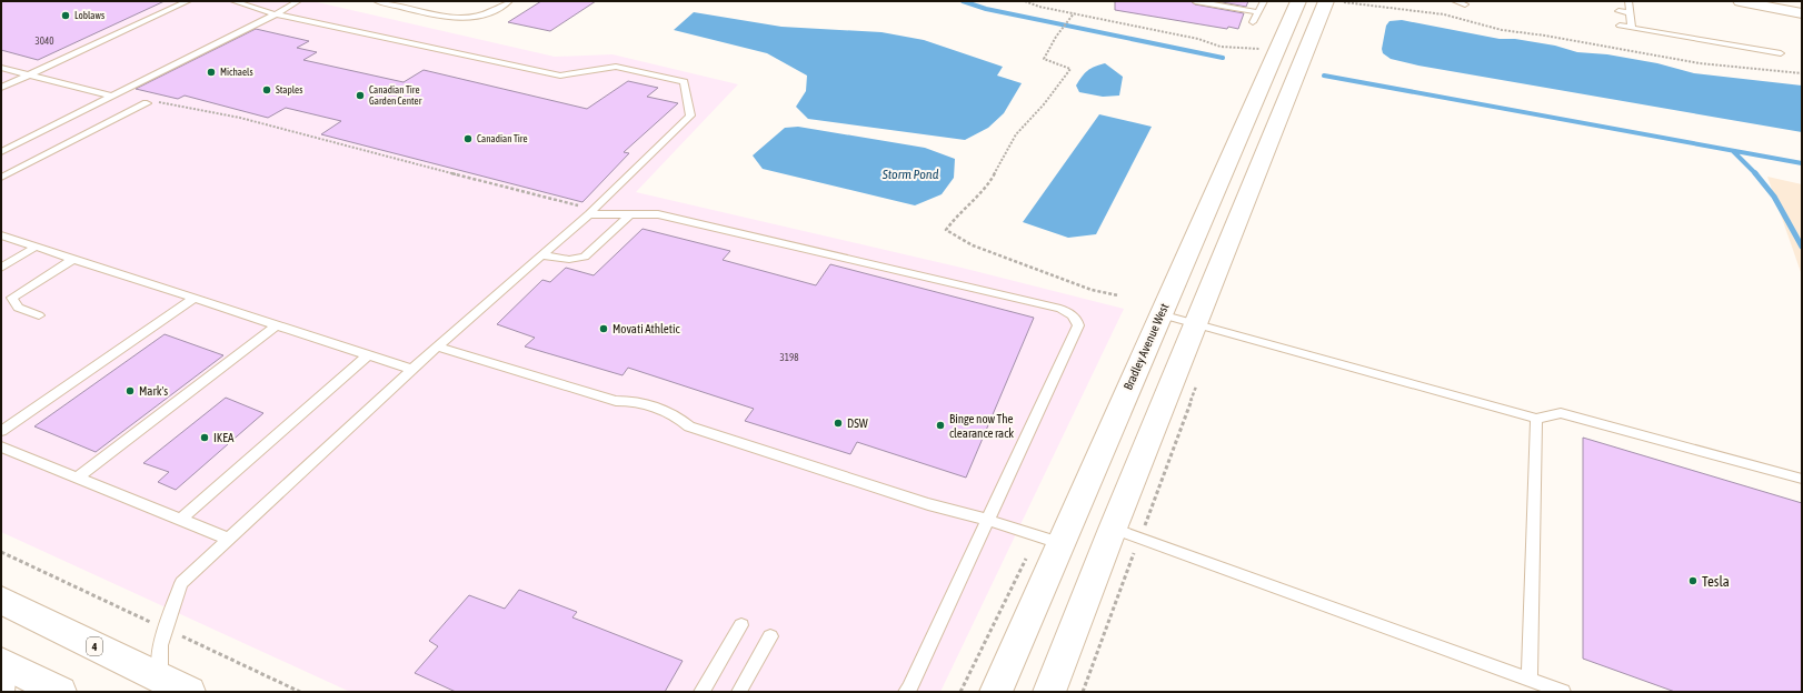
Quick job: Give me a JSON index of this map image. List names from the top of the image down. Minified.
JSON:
{"streets":{"main road":["Bradley Avenue West","4"]},"water":["Storm Pond"],"places":["Loblaws","Michaels","Staples","Canadian Tire Garden Center","Canadian Tire","Movati Athletic","Mark's","DSW","Binge now The clearance rack","IKEA","Tesla"],"house_numbers":["3040","3198"]}
